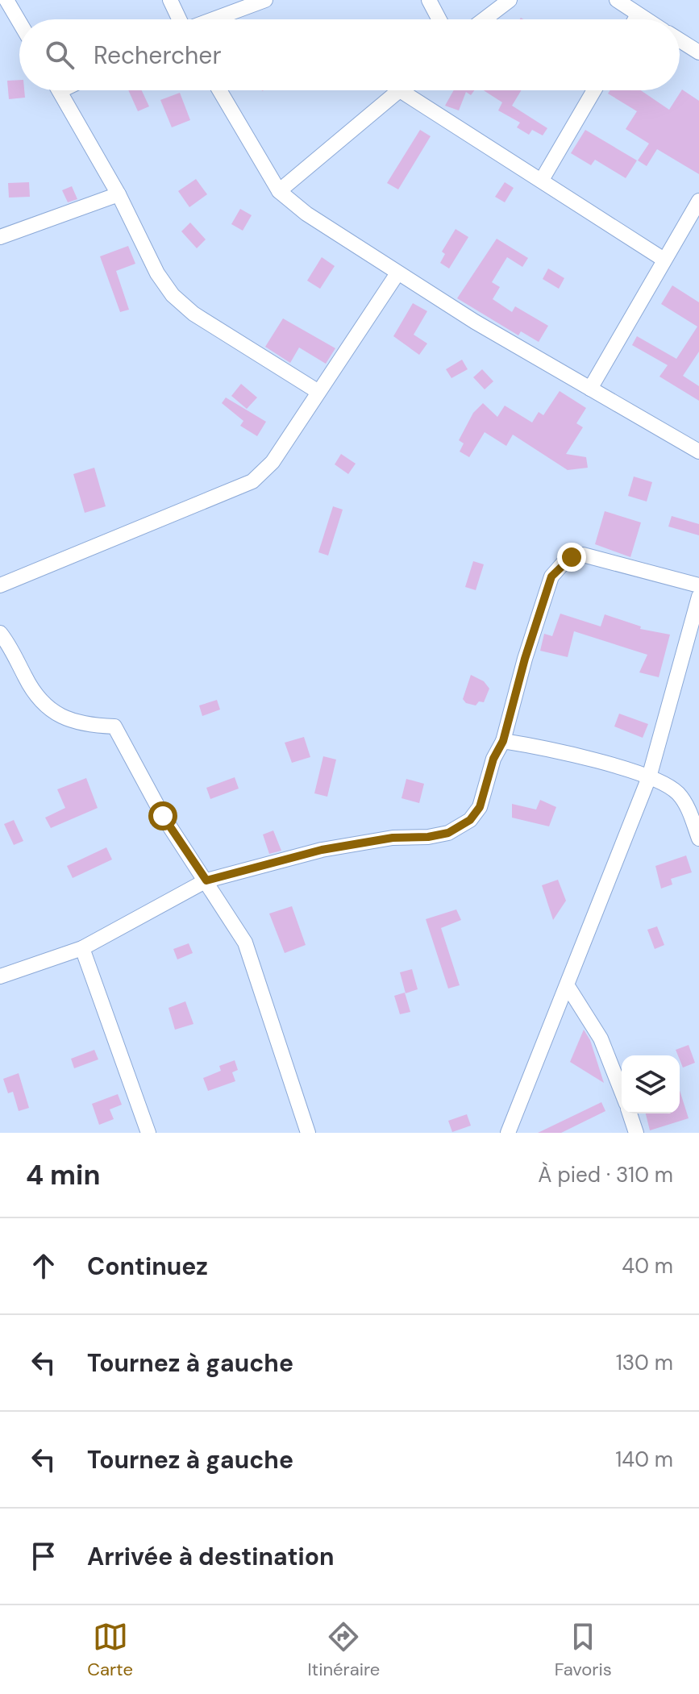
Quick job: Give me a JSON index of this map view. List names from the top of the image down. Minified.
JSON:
{"page":{"search":"Rechercher","heading":["4 min","À pied · 310 m"],"list":[["Continuez","40 m"],["Tournez à gauche","130 m"],["Tournez à gauche","140 m"],"Arrivée à destination"],"nav":["Carte","Itinéraire","Favoris"]}}
